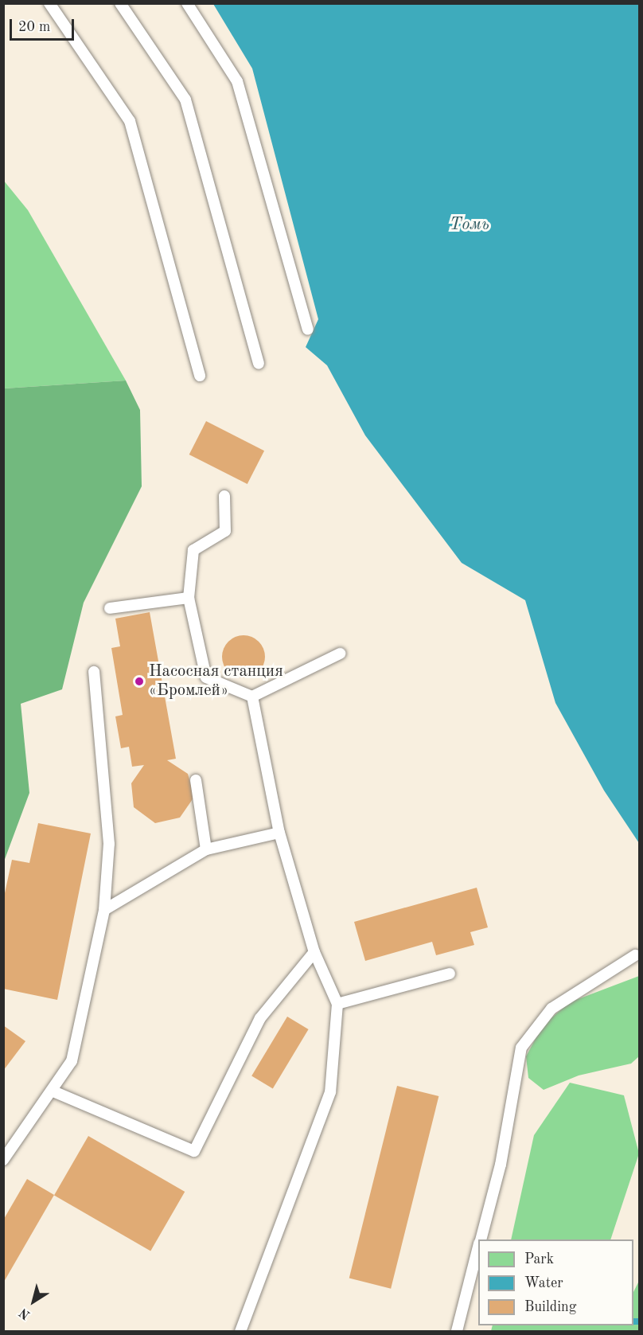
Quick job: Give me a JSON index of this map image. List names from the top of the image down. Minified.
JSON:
{"water":["Томь"],"places":["Насосная станция «Бромлей»"],"legend":["Park","Water","Building"],"scale_bar":"20 m","north":"bottom left"}
